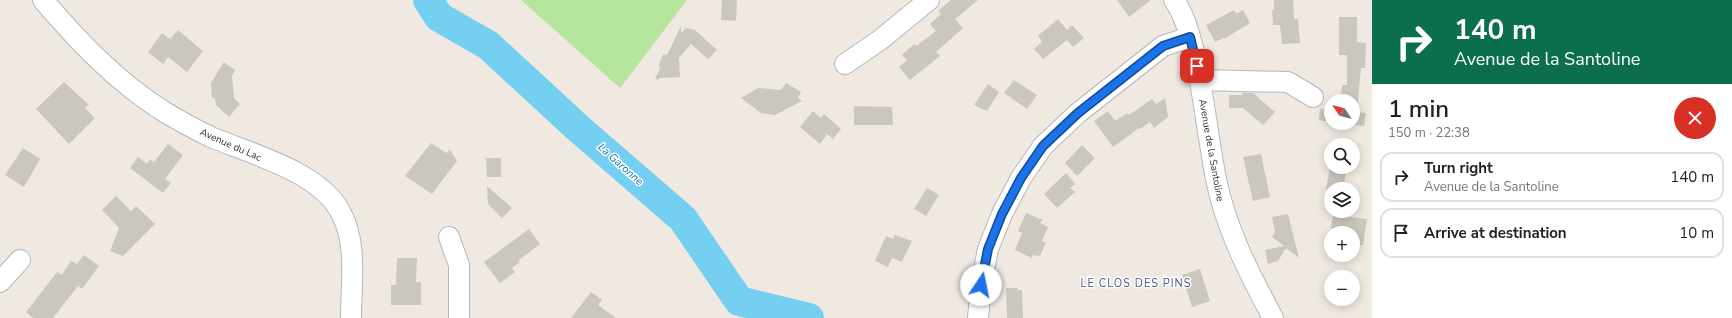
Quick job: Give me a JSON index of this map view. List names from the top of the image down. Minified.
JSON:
{"streets":{"street":["Avenue du Lac","Avenue de la Santoline"]},"districts":["LE CLOS DES PINS"],"water":["La Garonne"],"north":"top left","page":{"turn":["140 m","Avenue de la Santoline"],"heading":["1 min","150 m · 22:38"],"map_buttons":["+","−"],"list":[{"name":"Turn right","note":"Avenue de la Santoline","value":"140 m"},{"name":"Arrive at destination","value":"10 m"}]}}
